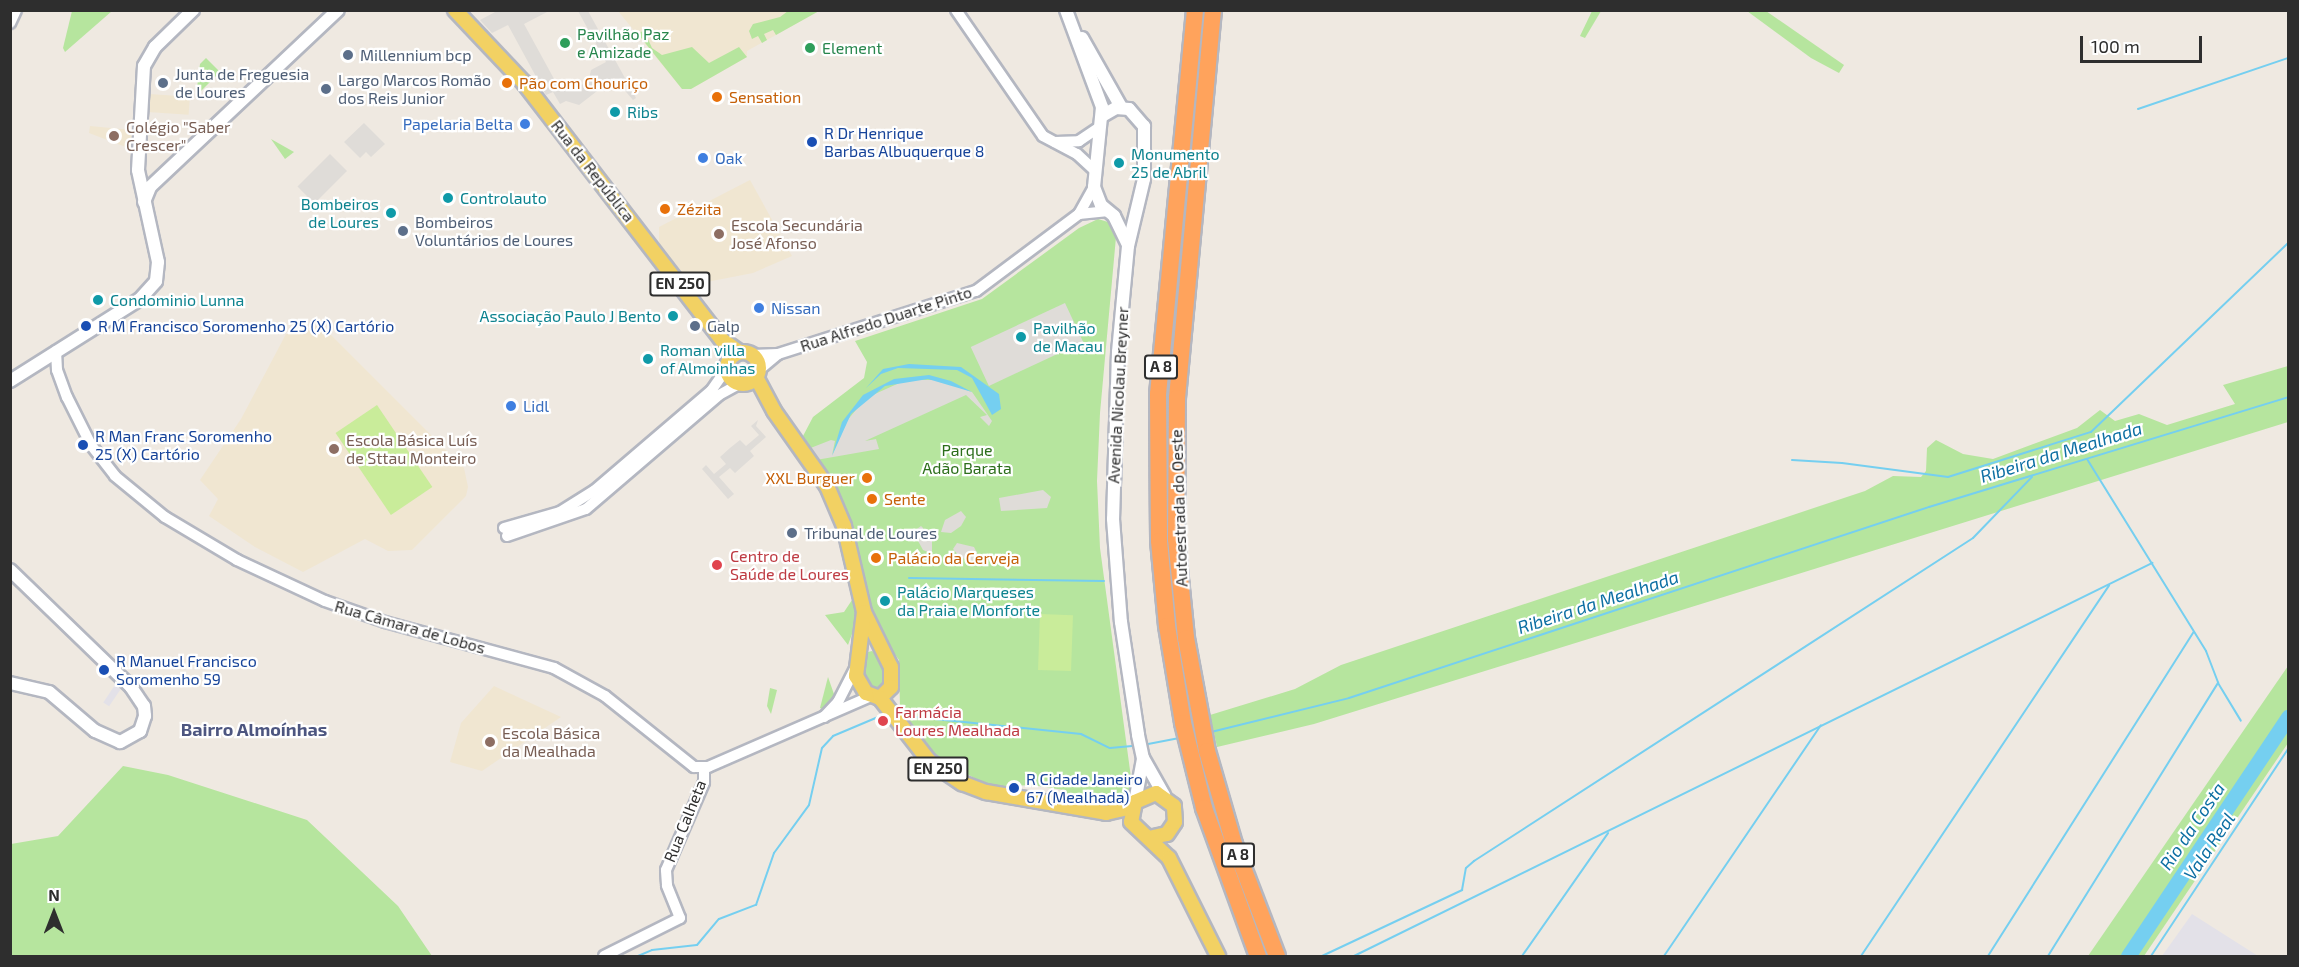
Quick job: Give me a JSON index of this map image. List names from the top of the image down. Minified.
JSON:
{"streets":{"highway":["A 8","Autoestrada do Oeste"],"main road":["Rua da República","EN 250","Avenida Nicolau Breyner"],"street":["Rua Alfredo Duarte Pinto","Rua Câmara de Lobos","Rua Calheta"]},"crossings":[["Rua da República","EN 250"],["Rua da República","Rua Alfredo Duarte Pinto"],["EN 250","Rua Alfredo Duarte Pinto"],["Rua Alfredo Duarte Pinto","Avenida Nicolau Breyner"],["Rua Câmara de Lobos","Rua Calheta"]],"districts":["Bairro Almoínhas"],"water":["Ribeira da Mealhada","Rio da Costa","Vala Real"],"parks":["Parque Adão Barata"],"places":["Pavilhão Paz e Amizade","Element","Millennium bcp","Junta de Freguesia de Loures","Pão com Chouriço","Largo Marcos Romão dos Reis Junior","Sensation","Ribs","Papelaria Belta","Colégio \"Saber Crescer\"","R Dr Henrique Barbas Albuquerque 8","Oak","Monumento 25 de Abril","Controlauto","Zézita","Bombeiros de Loures","Bombeiros Voluntários de Loures","Escola Secundária José Afonso","Condominio Lunna","Nissan","Associação Paulo J Bento","R M Francisco Soromenho 25 (X) Cartório","Galp","Pavilhão de Macau","Roman villa of Almoinhas","Lidl","R Man Franc Soromenho 25 (X) Cartório","Escola Básica Luís de Sttau Monteiro","XXL Burguer","Sente","Tribunal de Loures","Palácio da Cerveja","Centro de Saúde de Loures","Palácio Marqueses da Praia e Monforte","R Manuel Francisco Soromenho 59","Farmácia Loures Mealhada","Escola Básica da Mealhada","R Cidade Janeiro 67 (Mealhada)"],"scale_bar":"100 m","north":"top"}
